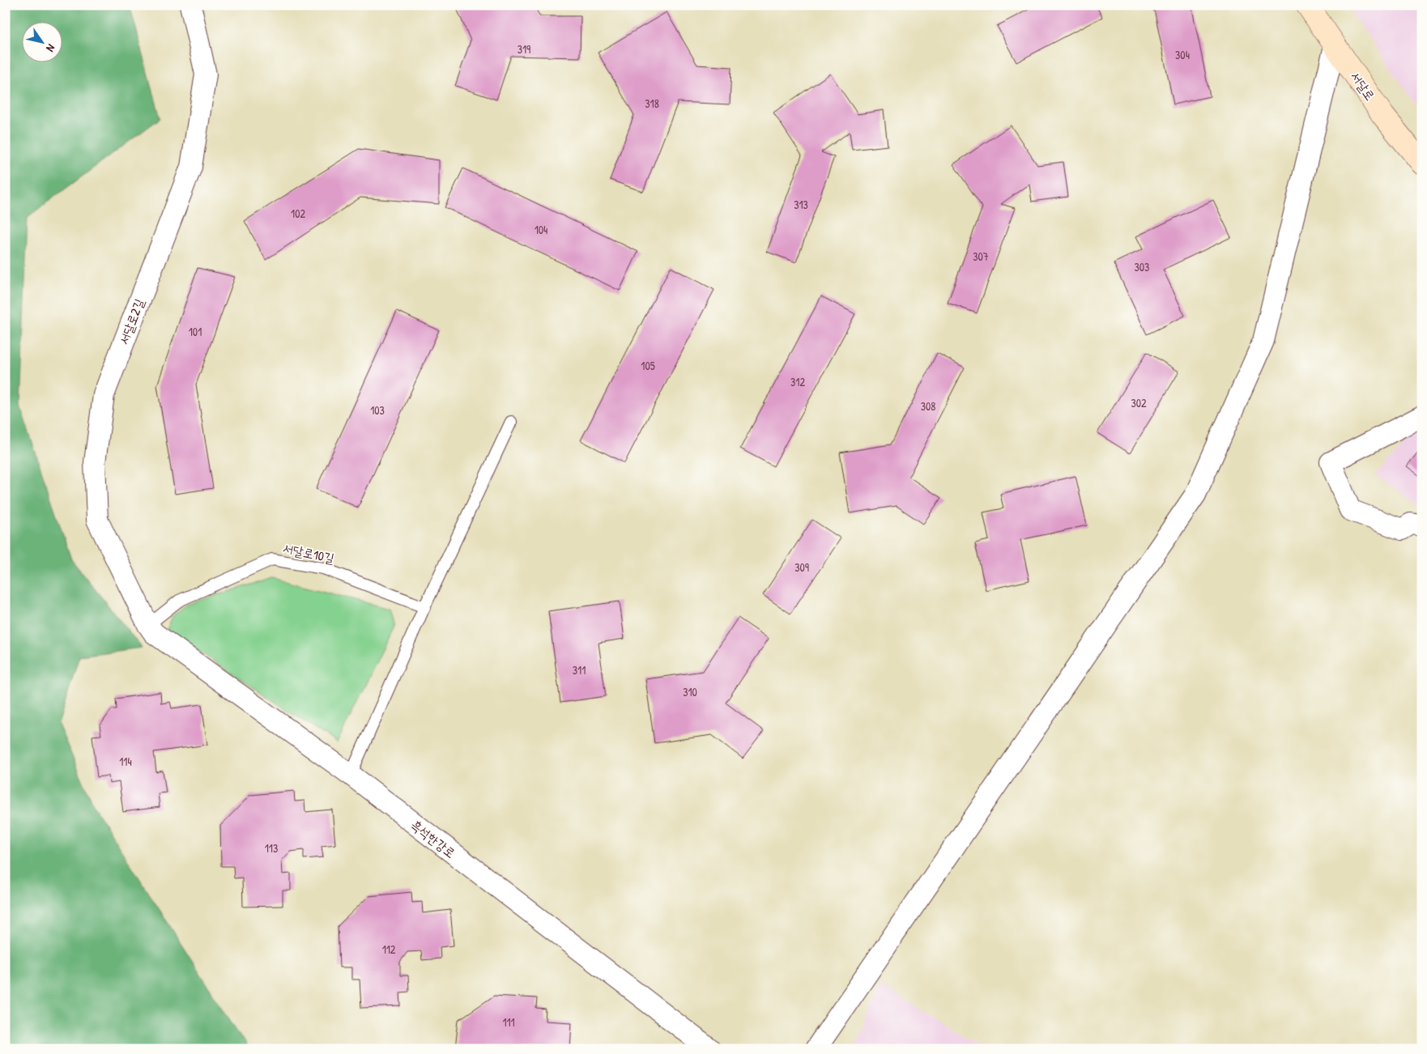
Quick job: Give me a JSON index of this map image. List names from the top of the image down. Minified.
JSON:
{"streets":{"street":["서달로","서달로2길","흑석한강로"],"lane":["서달로10길"]},"crossings":[["서달로2길","서달로10길"],["서달로2길","흑석한강로"],["서달로10길","흑석한강로"]],"house_numbers":["319","304","318","313","102","104","307","303","101","105","312","302","308","103","309","311","310","114","113","112","111"],"north":"bottom right"}
